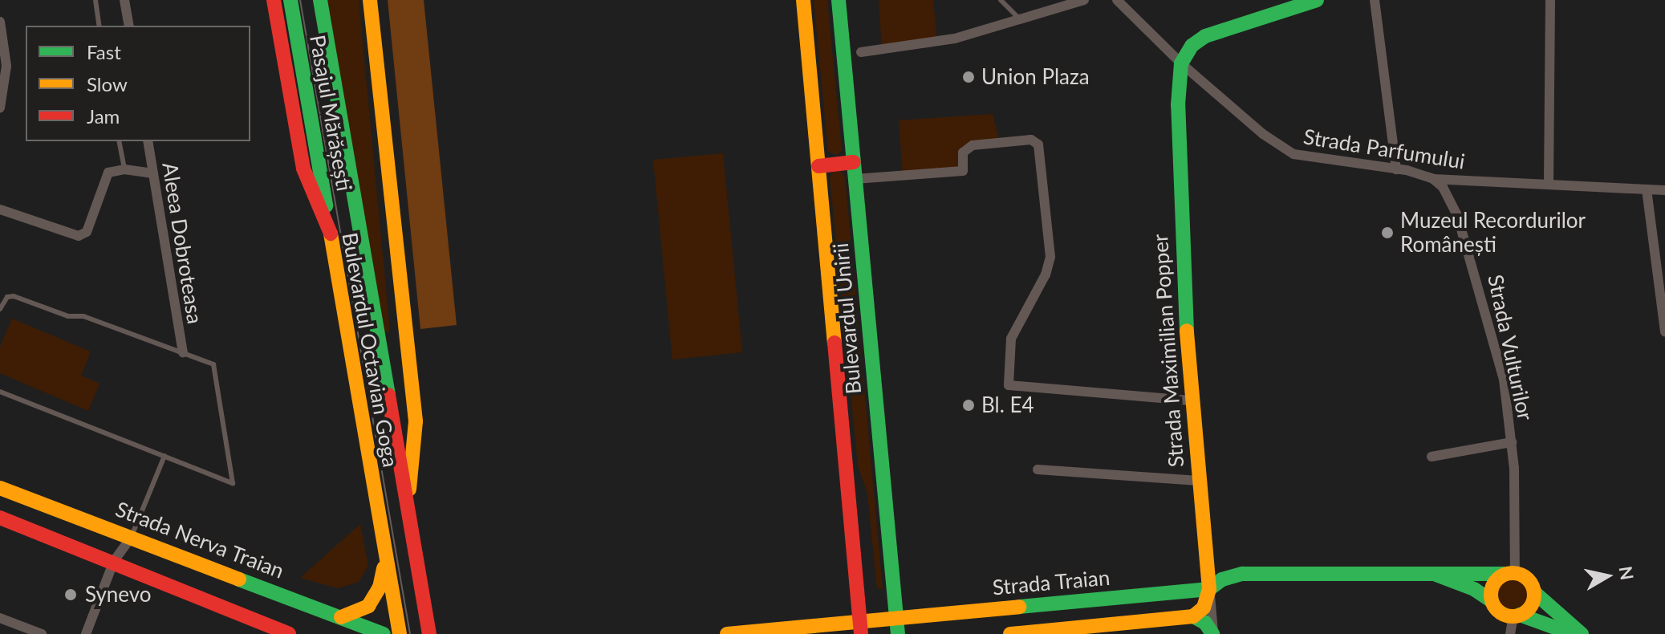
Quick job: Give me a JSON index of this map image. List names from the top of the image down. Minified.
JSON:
{"streets":{"main road":["Pasajul Mărășești","Bulevardul Unirii","Bulevardul Octavian Goga","Strada Maximilian Popper","Strada Nerva Traian","Strada Traian"],"street":["Strada Parfumului","Aleea Dobroteasa","Strada Vulturilor"]},"crossings":[["Pasajul Mărășești","Bulevardul Octavian Goga"],["Strada Parfumului","Strada Vulturilor"],["Strada Parfumului","Strada Maximilian Popper"],["Bulevardul Unirii","Strada Traian"],["Strada Vulturilor","Strada Traian"],["Strada Maximilian Popper","Strada Traian"]],"places":["Union Plaza","Muzeul Recordurilor Românești","Bl. E4","Synevo"],"legend":["Fast","Slow","Jam"],"north":"right"}
